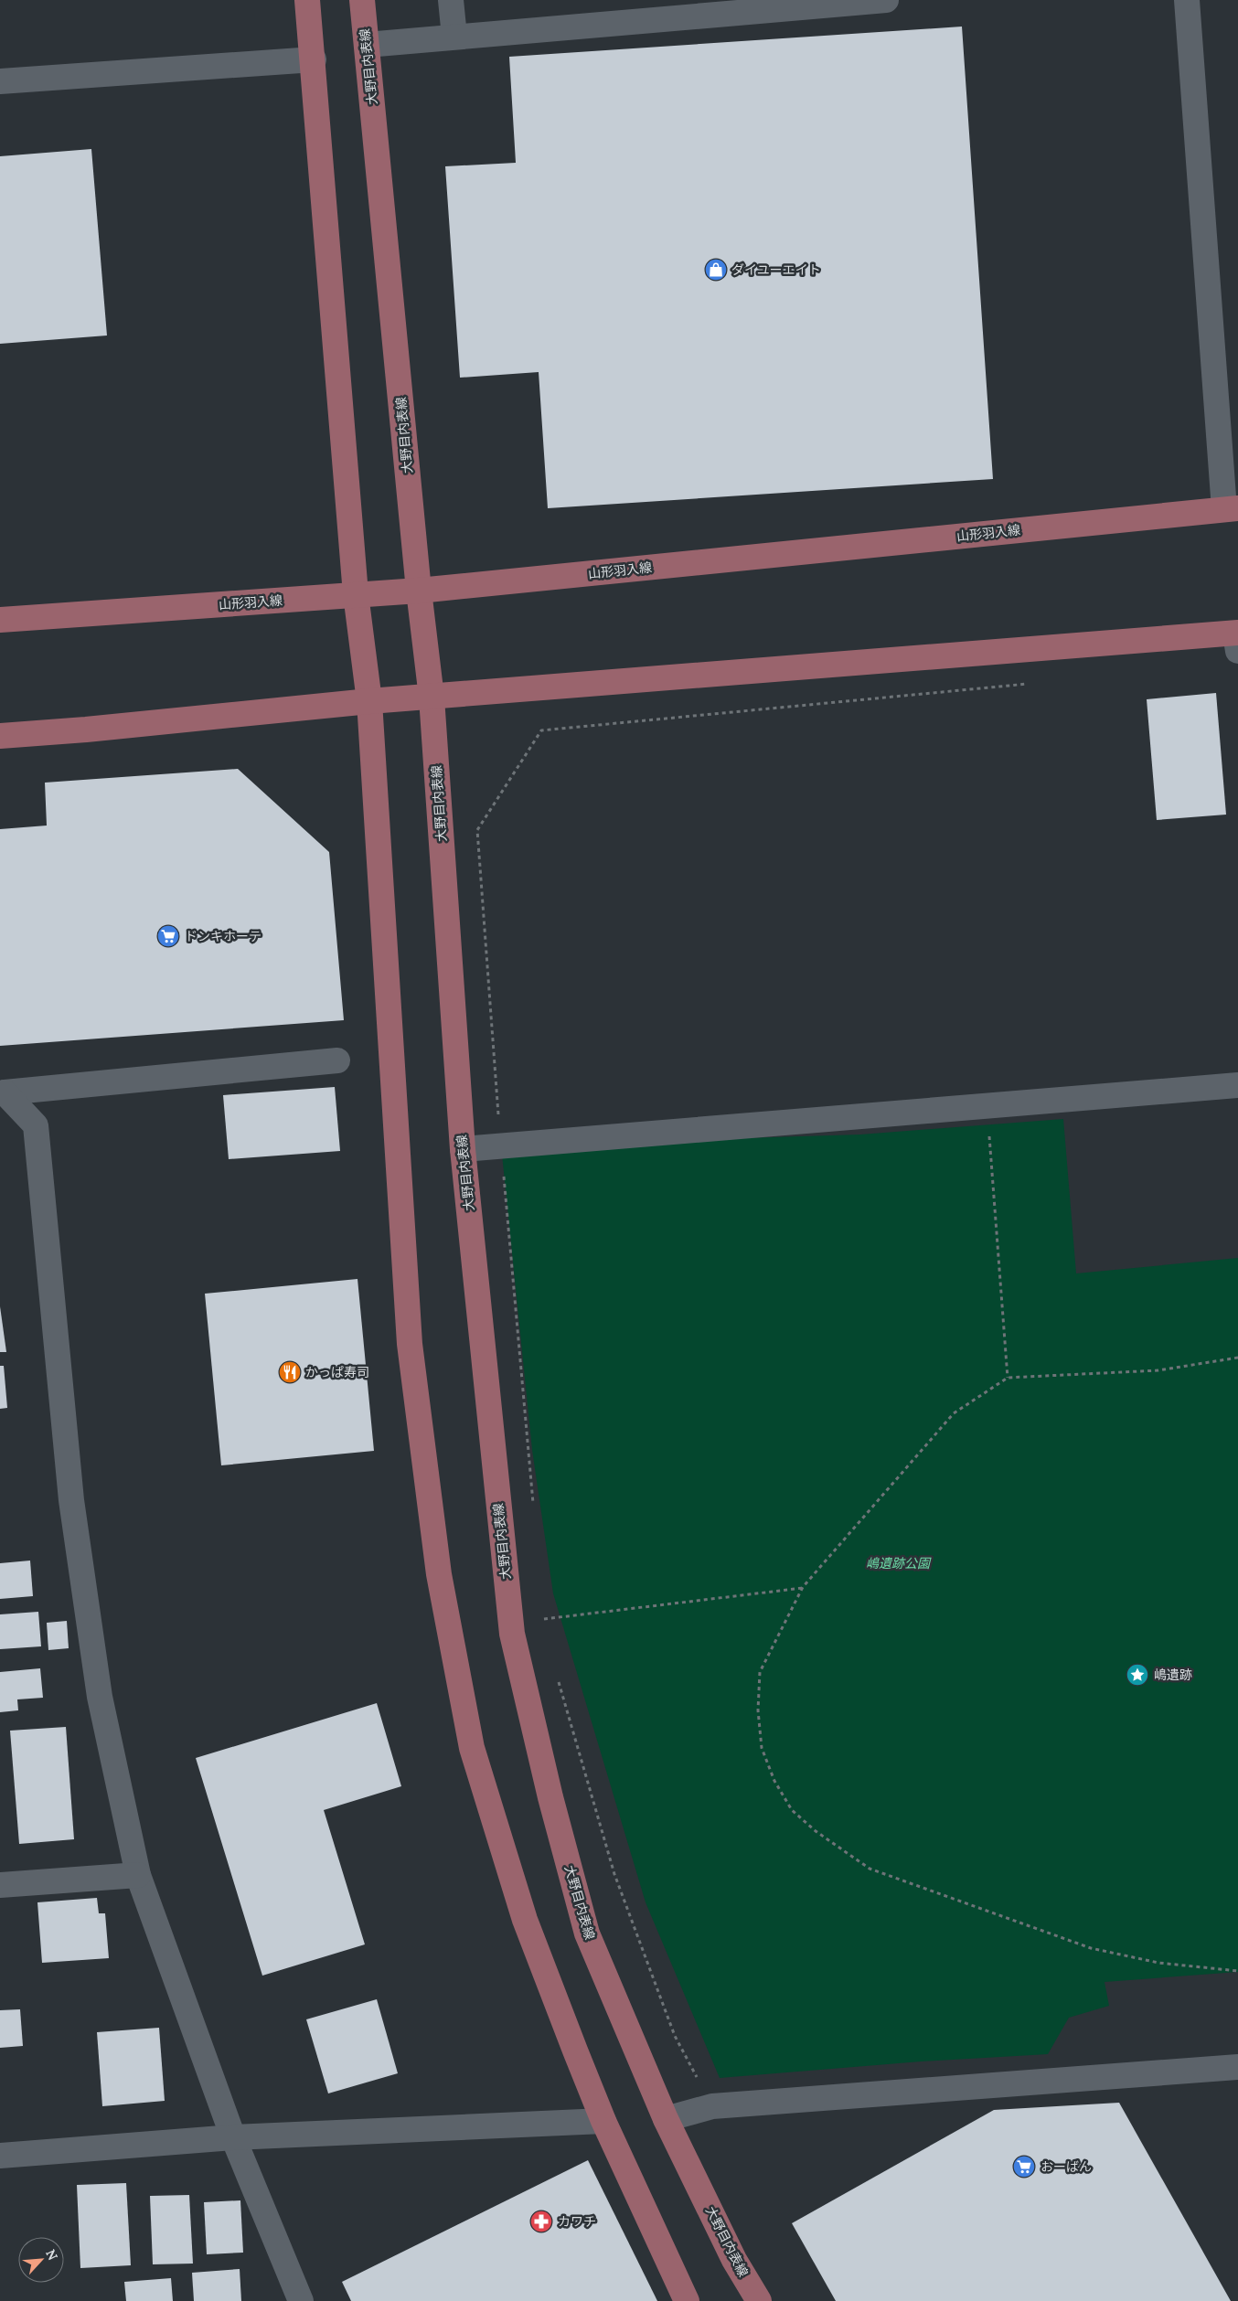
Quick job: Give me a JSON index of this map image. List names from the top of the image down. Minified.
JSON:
{"streets":{"main road":["大野目内表線","山形羽入線"]},"crossings":[["大野目内表線","山形羽入線"]],"parks":["嶋遺跡公園"],"places":{"shop":["ダイユーエイト"],"supermarket":["ドンキホーテ","おーばん"],"restaurant":["かっぱ寿司"],"place":["嶋遺跡"],"pharmacy":["カワチ"]},"north":"top right"}
